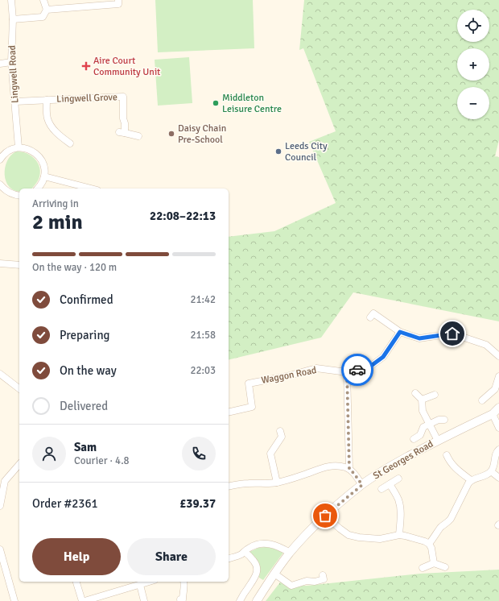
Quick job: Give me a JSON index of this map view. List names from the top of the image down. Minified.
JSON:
{"streets":{"street":["Lingwell Road","Lingwell Grove","Waggon Road","St Georges Road"]},"crossings":[["Lingwell Road","Lingwell Grove"]],"places":{"health":["Aire Court Community Unit"],"other":["Middleton Leisure Centre","Daisy Chain Pre-School","Leeds City Council"]},"page":{"map_buttons":["+","−"],"heading":["2 min","Arriving in","22:08–22:13"],"panel":["Sam","Courier · 4.8","Order #2361","£39.37"],"bar":"On the way · 120 m","list":[["Confirmed","21:42"],["Preparing","21:58"],["On the way","22:03"],"Delivered"],"buttons":["Help","Share"]}}
